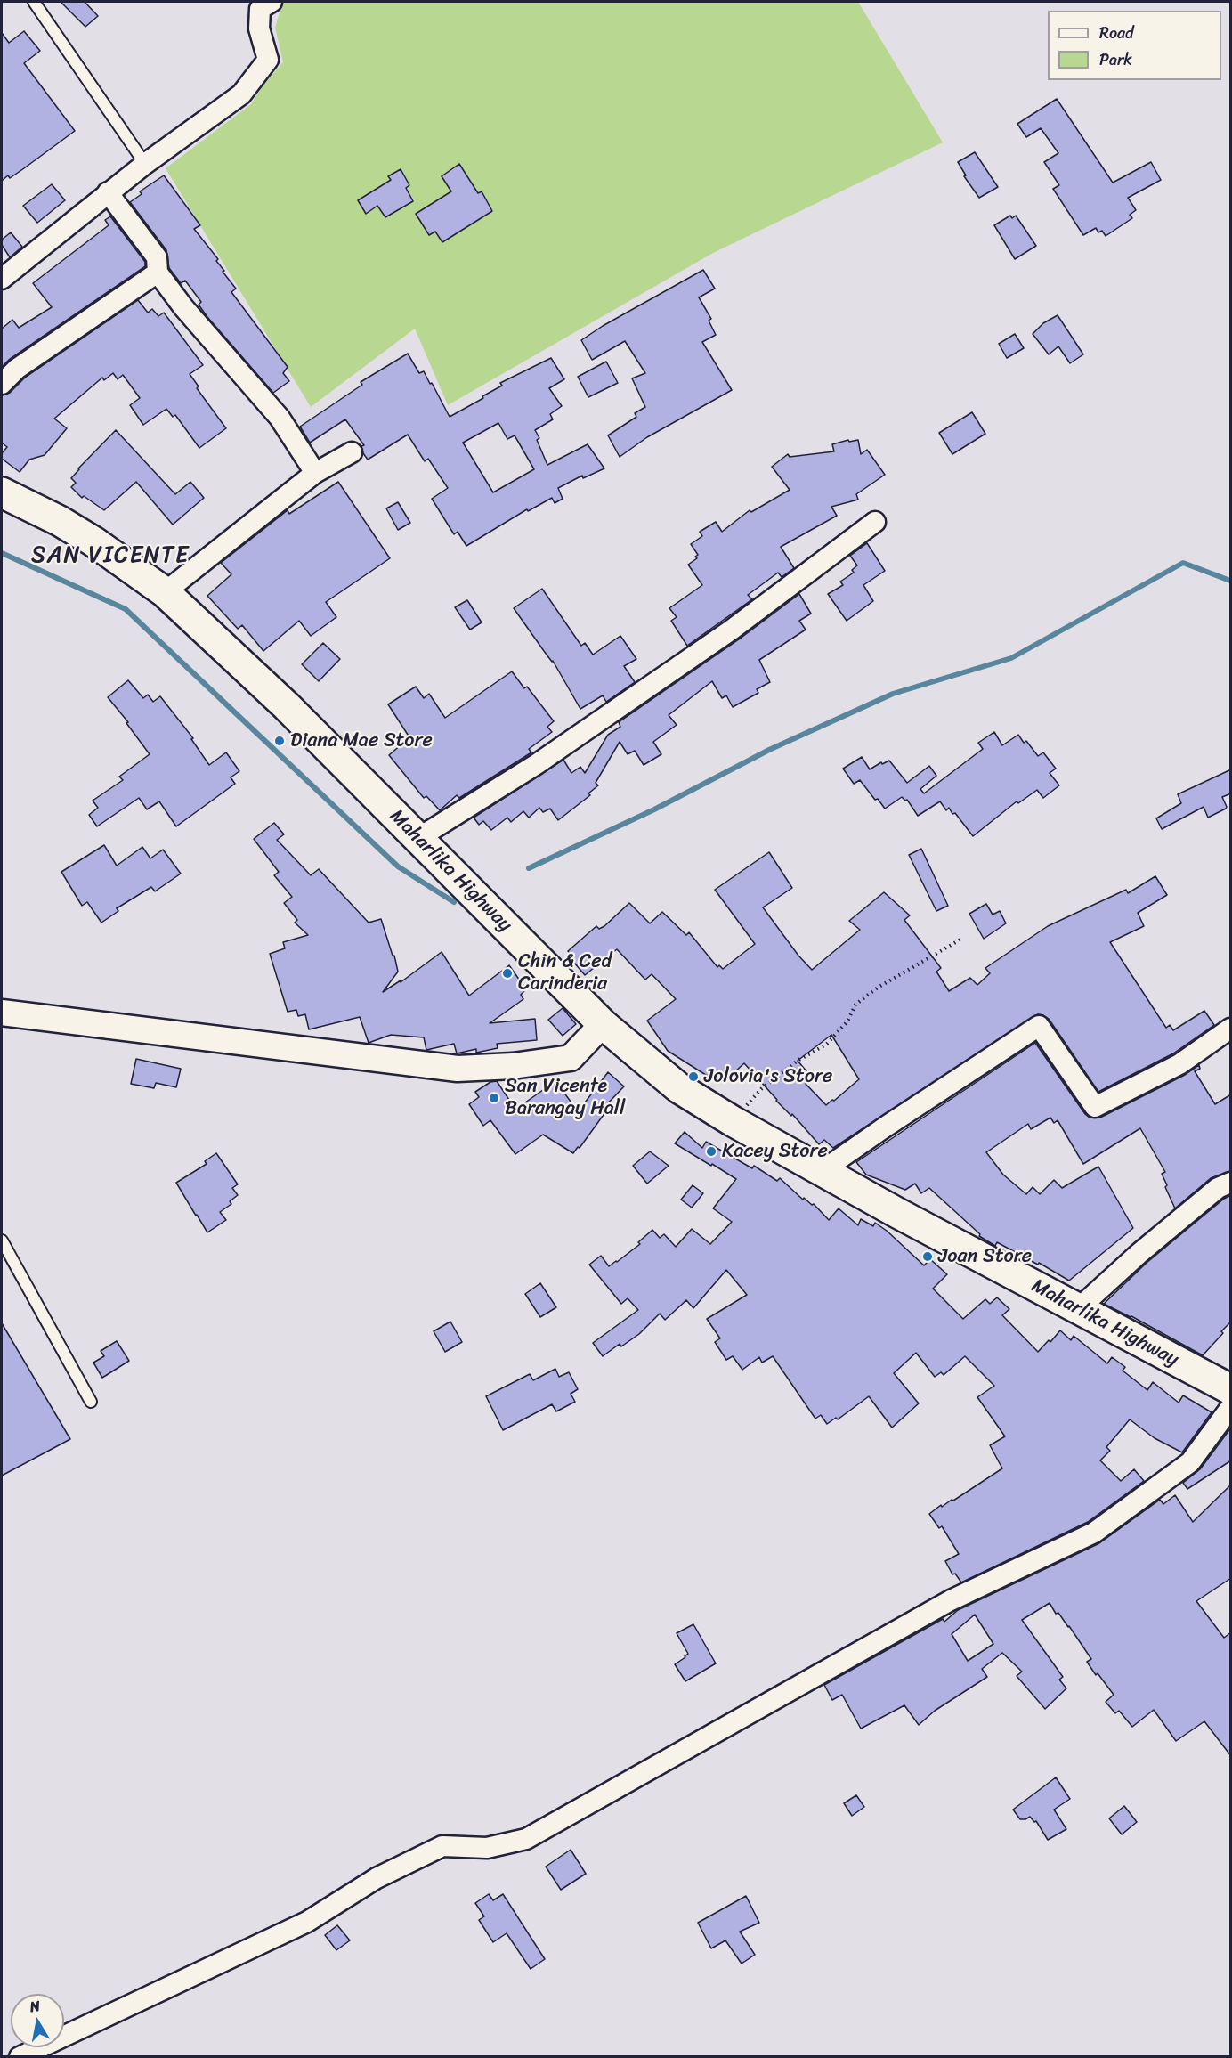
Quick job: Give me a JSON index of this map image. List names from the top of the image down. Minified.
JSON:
{"streets":{"highway":["Maharlika Highway"]},"districts":["SAN VICENTE"],"places":["Diana Mae Store","Chin & Ced Carinderia","Jolovia's Store","San Vicente Barangay Hall","Kacey Store","Joan Store"],"legend":["Road","Park"],"north":"top"}
